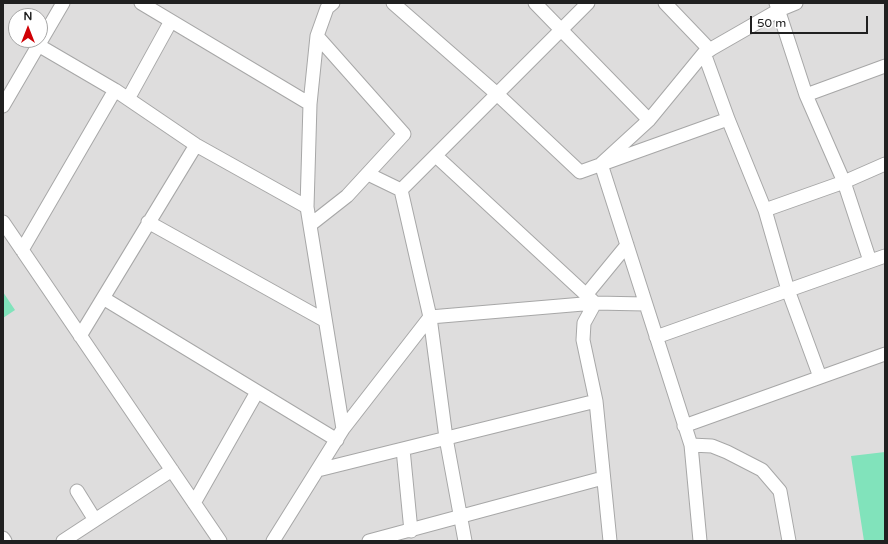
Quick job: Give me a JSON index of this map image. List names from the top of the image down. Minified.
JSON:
{"scale_bar":"50 m","north":"top"}
